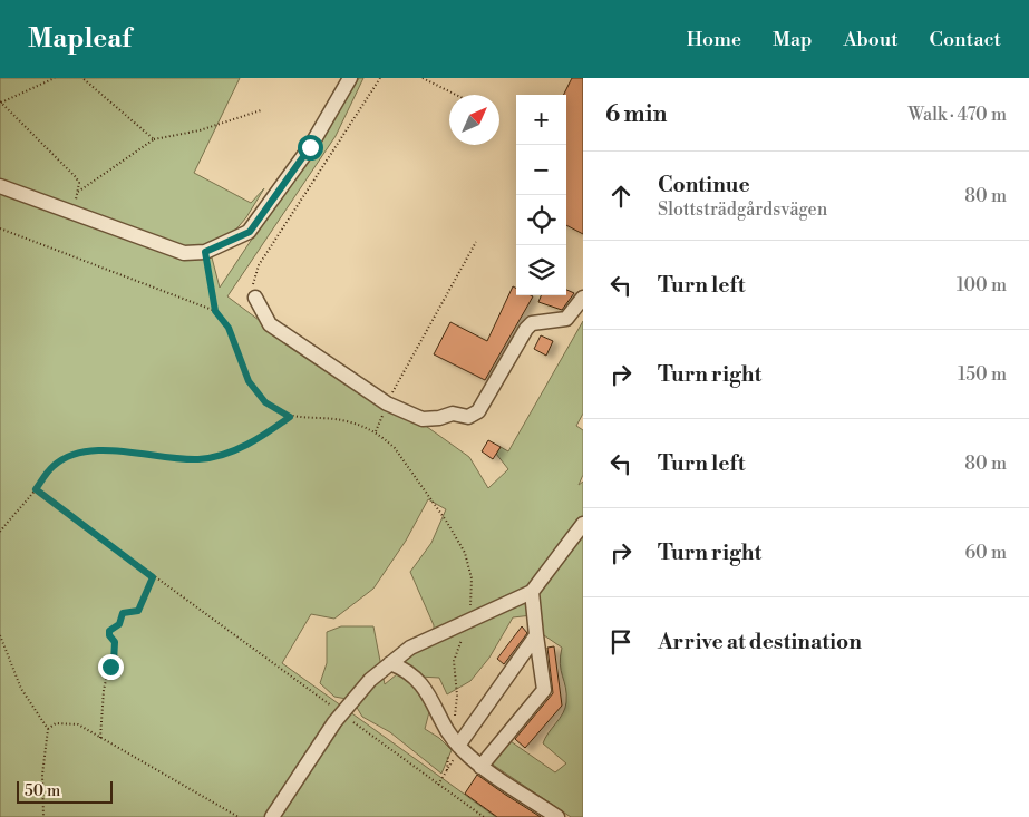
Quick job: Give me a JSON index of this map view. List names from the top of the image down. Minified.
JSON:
{"scale_bar":"50 m","north":"top right","page":{"header":"Mapleaf","nav":["Home","Map","About","Contact"],"heading":["6 min","Walk · 470 m"],"map_buttons":["+","−"],"list":[["Continue","Slottsträdgårdsvägen","80 m"],["Turn left","100 m"],["Turn right","150 m"],["Turn left","80 m"],["Turn right","60 m"],"Arrive at destination"],"scale":"50 m"}}
